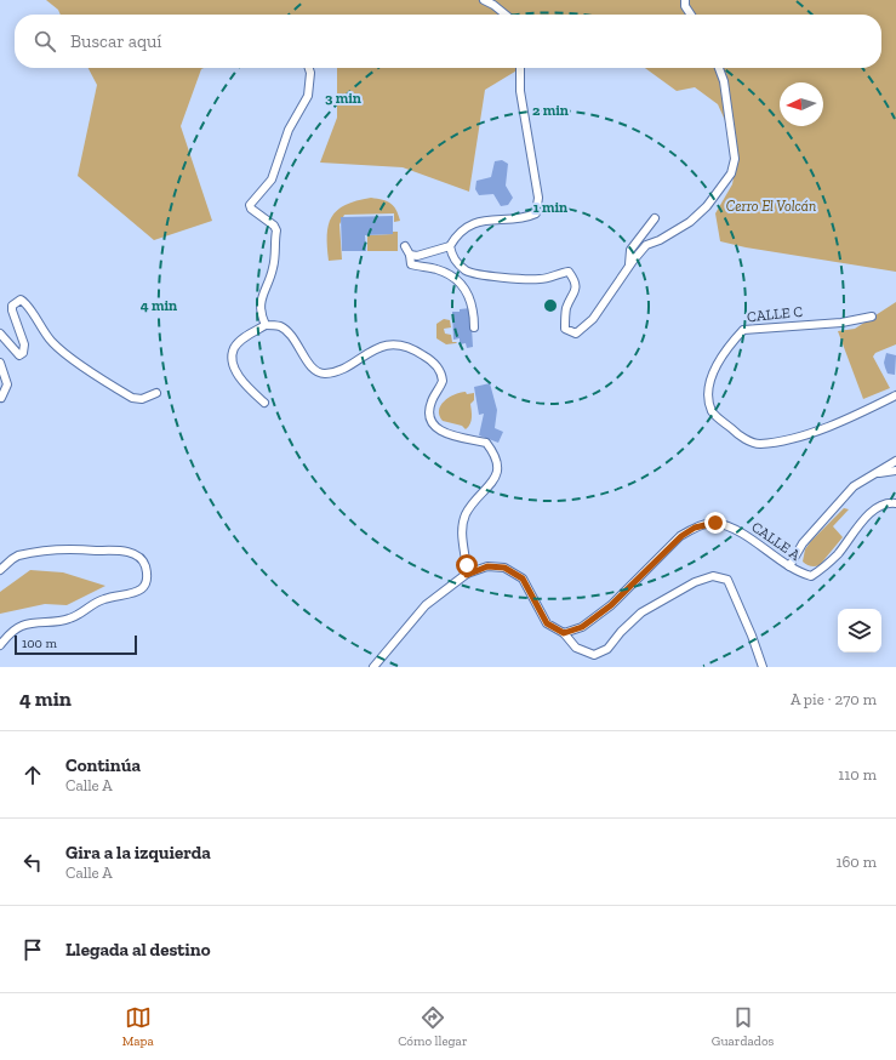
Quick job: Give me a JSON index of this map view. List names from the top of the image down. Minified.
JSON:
{"streets":{"street":["CALLE C","CALLE A"]},"parks":["Cerro El Volcán"],"scale_bar":"100 m","north":"left","page":{"search":"Buscar aquí","scale":"100 m","heading":["4 min","A pie · 270 m"],"list":[["Continúa","Calle A","110 m"],["Gira a la izquierda","Calle A","160 m"],"Llegada al destino"],"nav":["Mapa","Cómo llegar","Guardados"]},"rings":["3 min","2 min","1 min","4 min"]}
